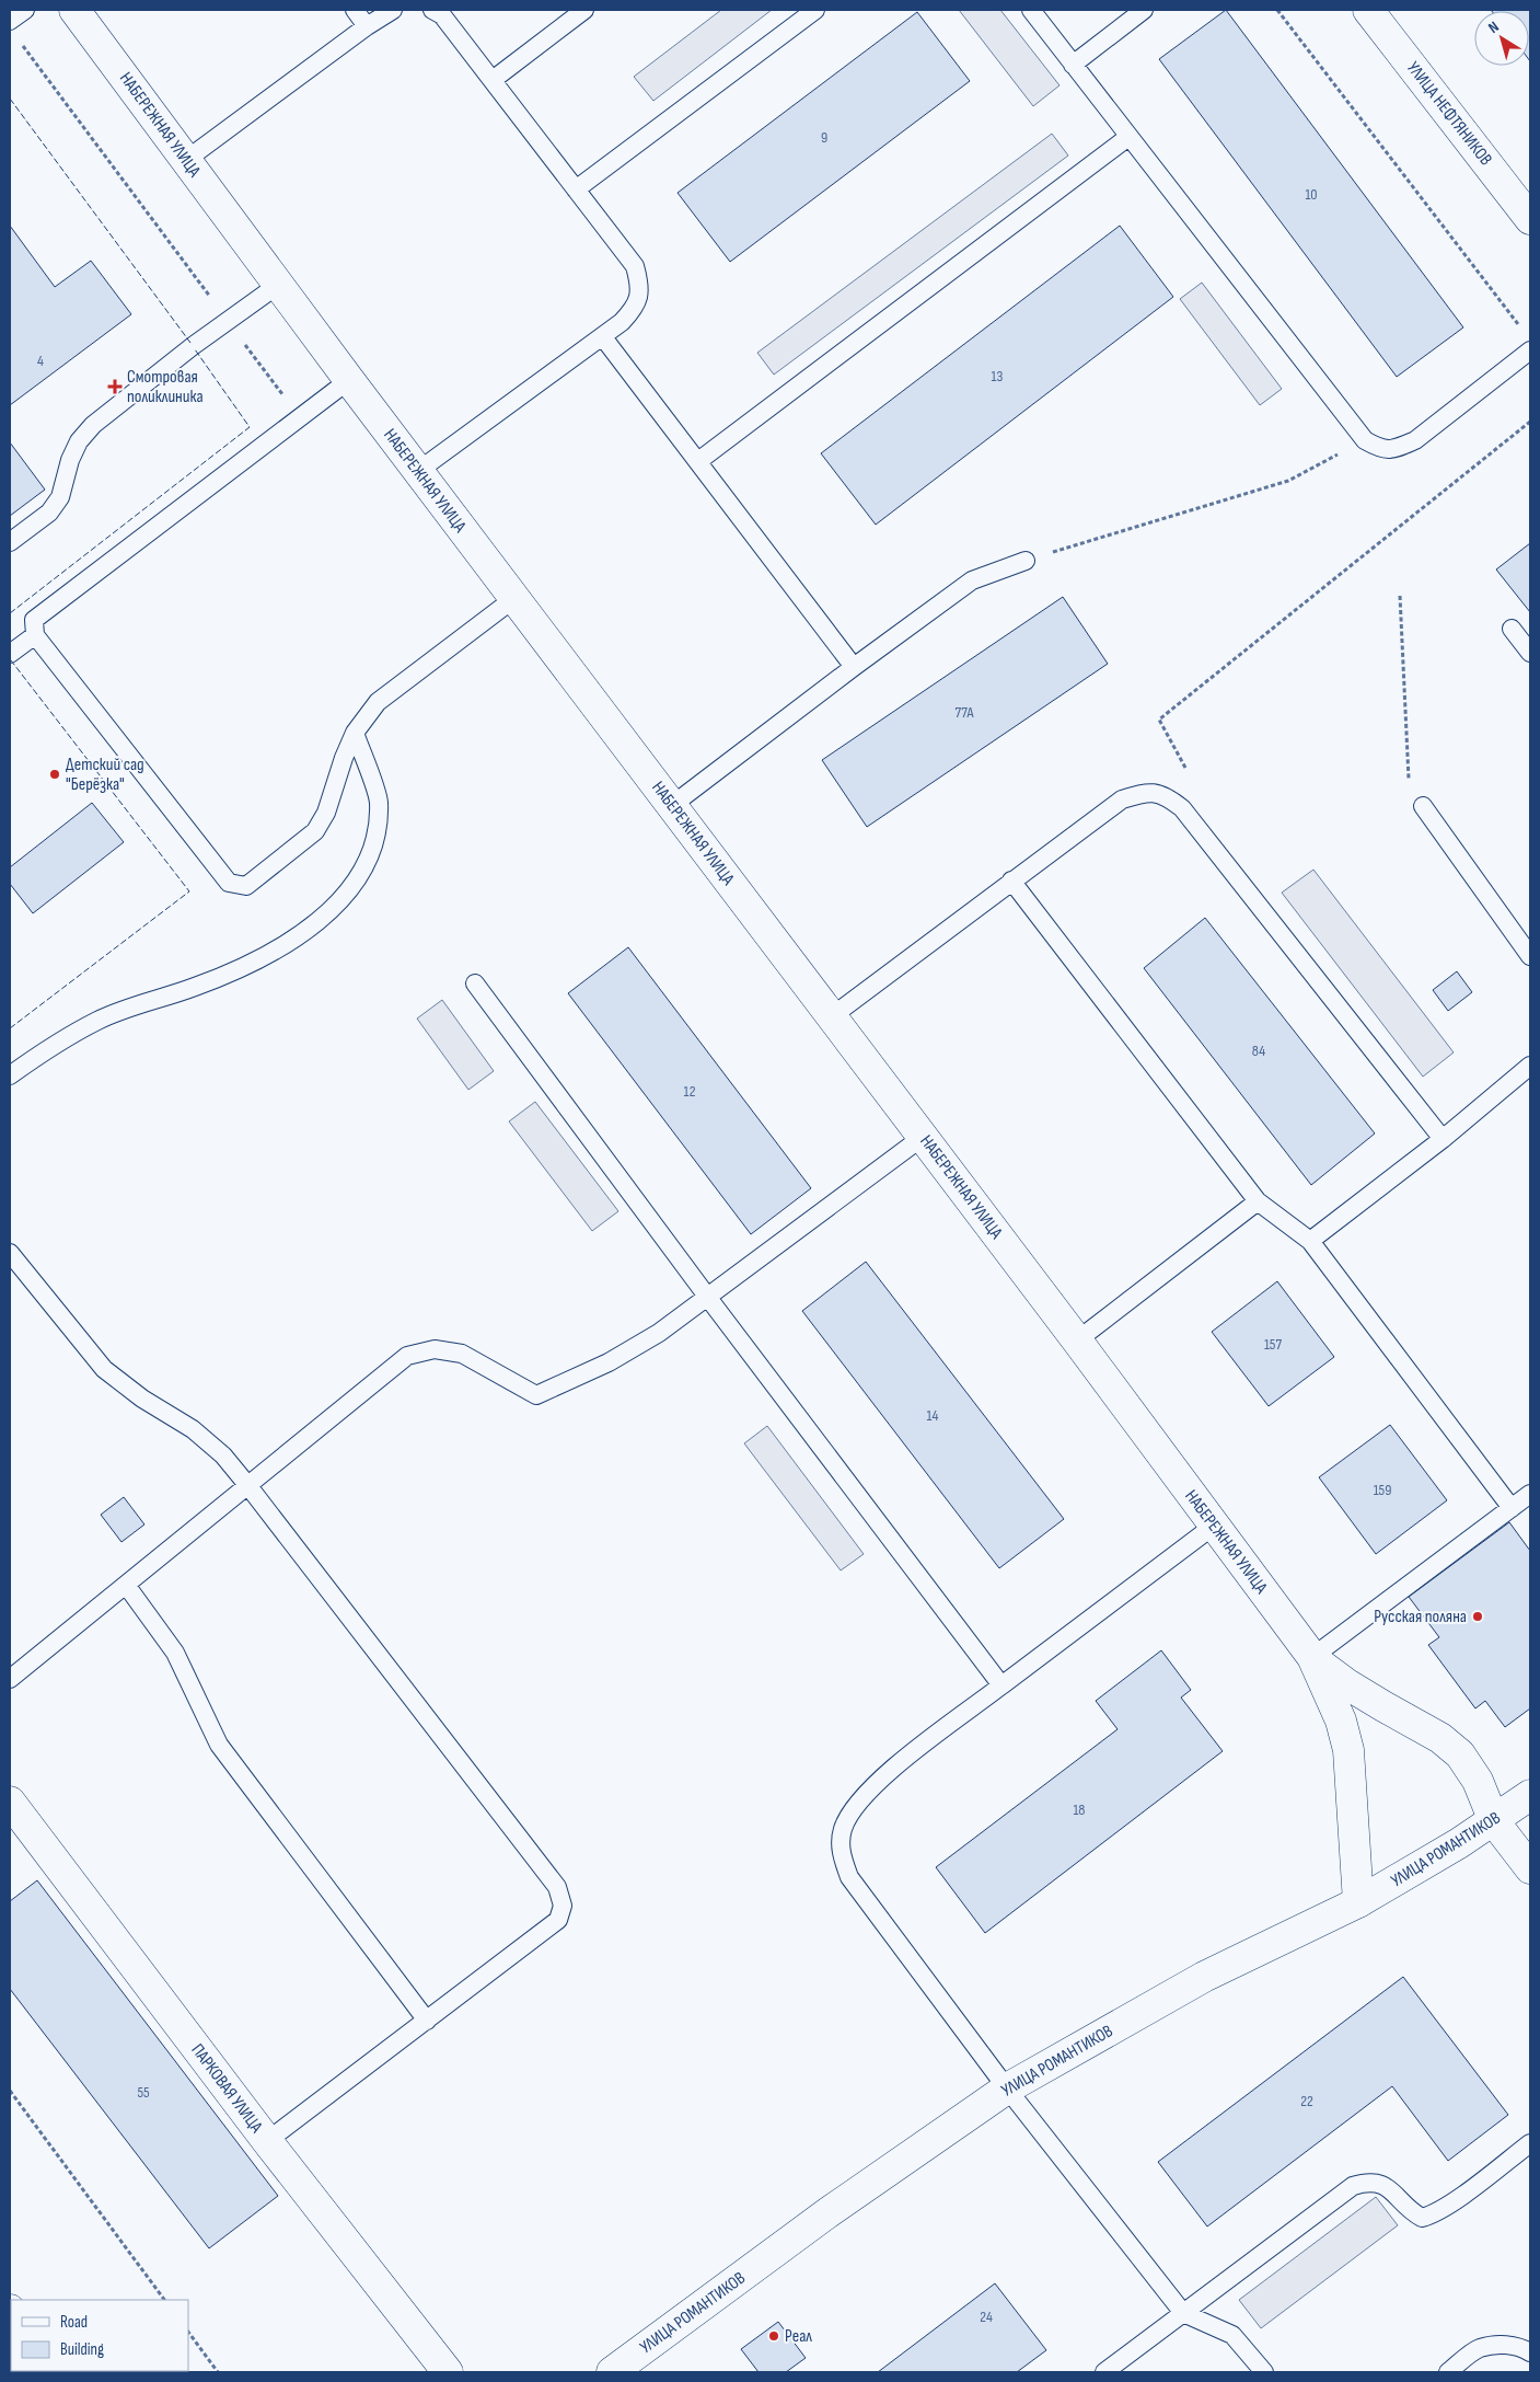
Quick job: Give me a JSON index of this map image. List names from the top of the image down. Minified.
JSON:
{"streets":{"street":["УЛИЦА НЕФТЯНИКОВ","НАБЕРЕЖНАЯ УЛИЦА","УЛИЦА РОМАНТИКОВ","ПАРКОВАЯ УЛИЦА"]},"crossings":[["НАБЕРЕЖНАЯ УЛИЦА","УЛИЦА РОМАНТИКОВ"]],"places":{"health":["Смотровая поликлиника"],"other":["Детский сад \"Берёзка\"","Русская поляна","Реал"]},"house_numbers":["9","10","4","13","77А","84","12","157","14","159","18","55","22","24"],"legend":["Road","Building"],"north":"top left"}
